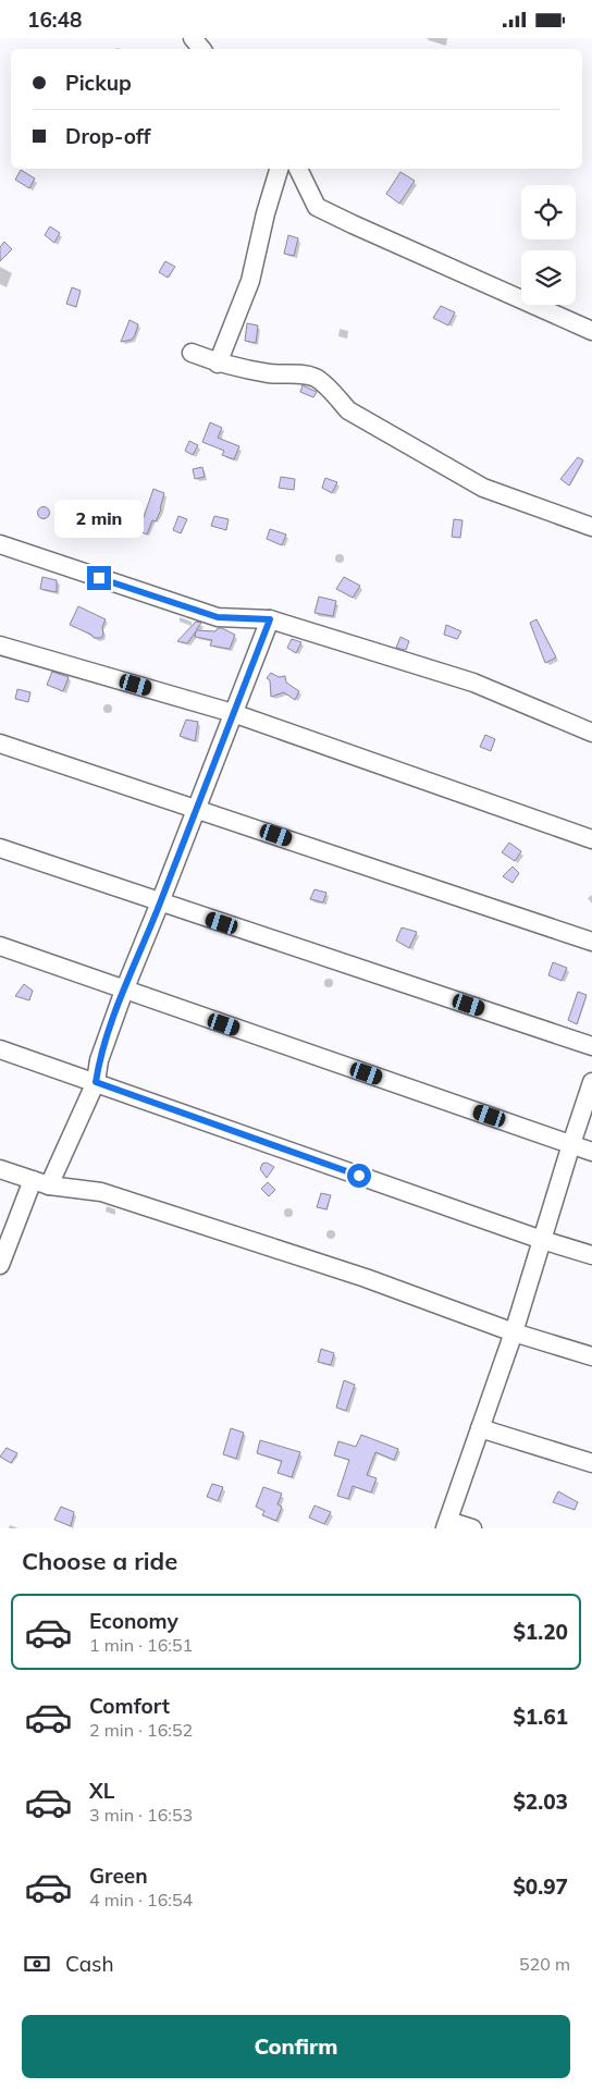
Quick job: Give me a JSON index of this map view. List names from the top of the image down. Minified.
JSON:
{"page":{"status":"16:48","banner":["Pickup","Drop-off"],"bubble":"2 min","heading":"Choose a ride","list":[{"name":"Economy","note":"1 min · 16:51","value":"$1.20"},{"name":"Comfort","note":"2 min · 16:52","value":"$1.61"},{"name":"XL","note":"3 min · 16:53","value":"$2.03"},{"name":"Green","note":"4 min · 16:54","value":"$0.97"}],"pay":["Cash","520 m"],"buttons":"Confirm"}}
